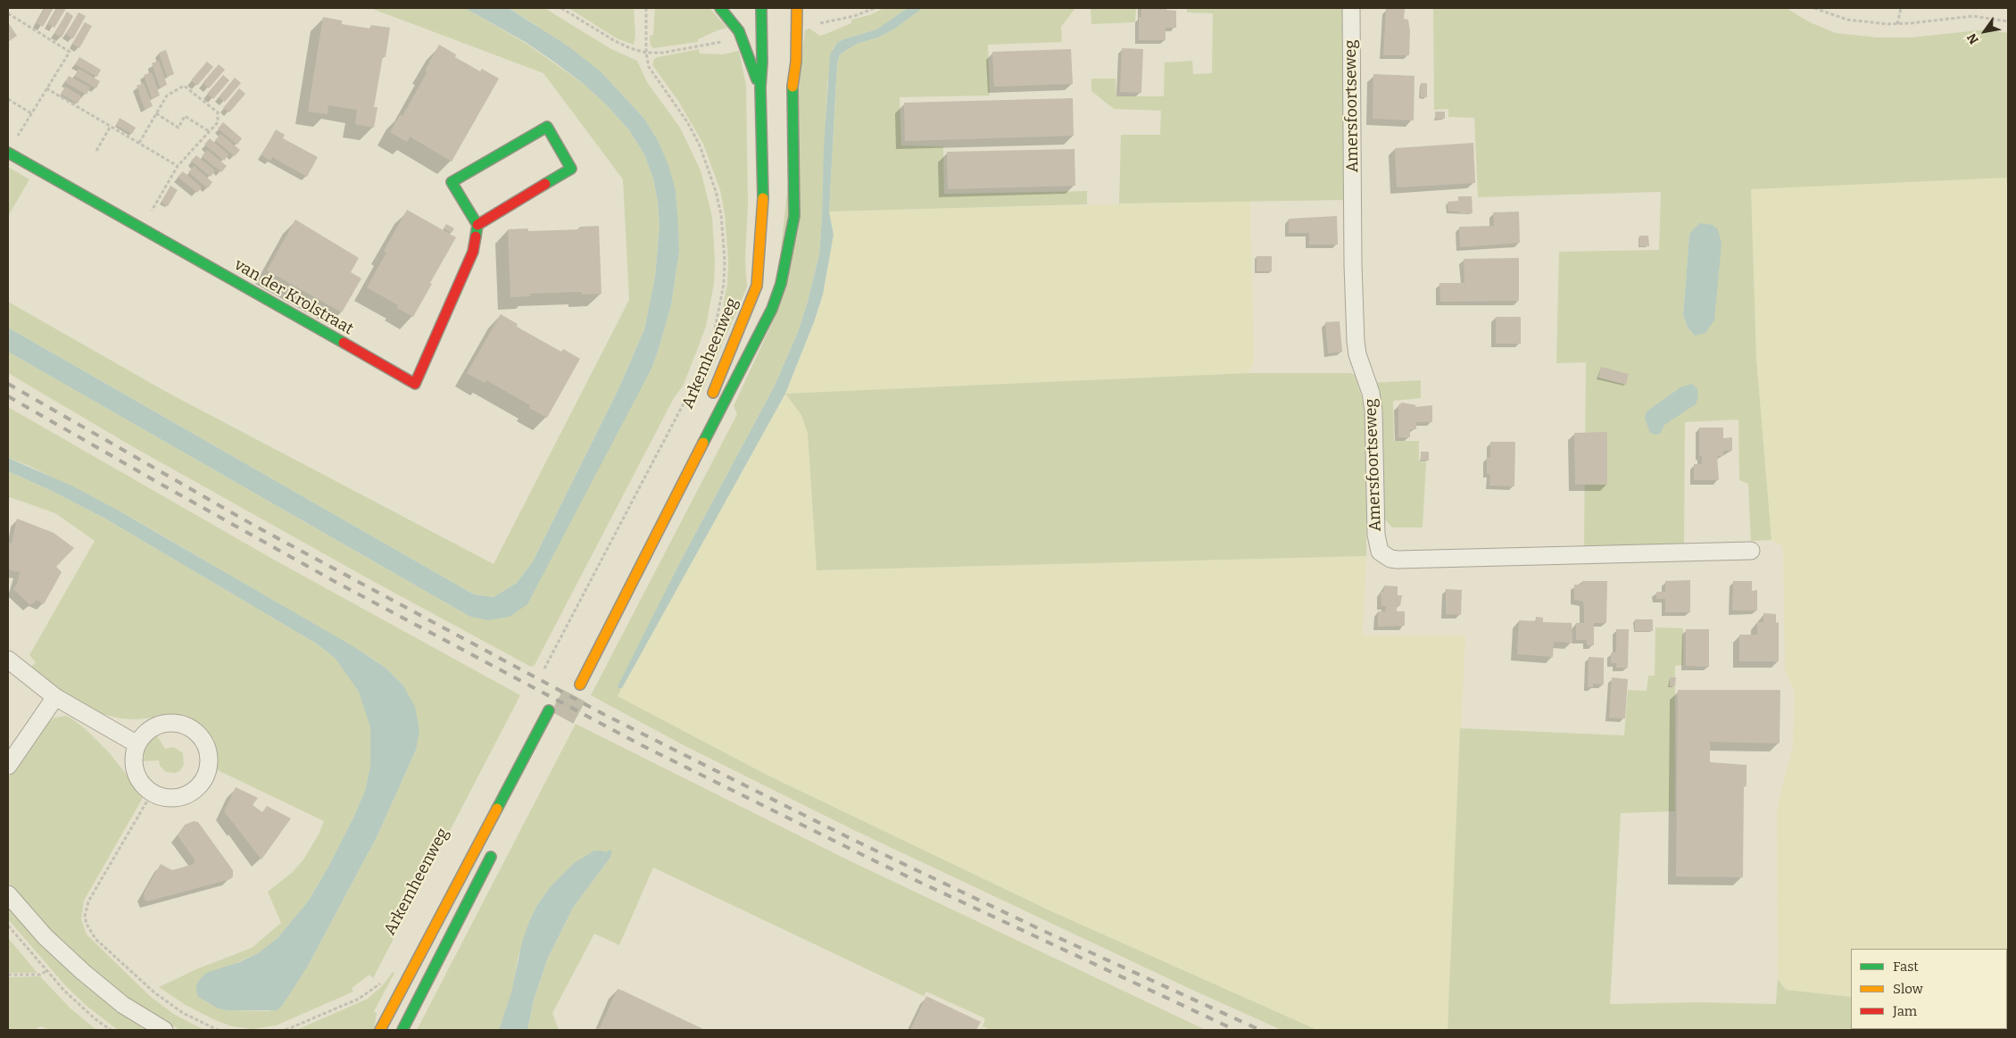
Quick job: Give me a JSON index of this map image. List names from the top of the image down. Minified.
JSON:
{"streets":{"main road":["van der Krolstraat","Arkemheenweg"],"street":["Amersfoortseweg"]},"legend":["Fast","Slow","Jam"],"north":"bottom left"}
